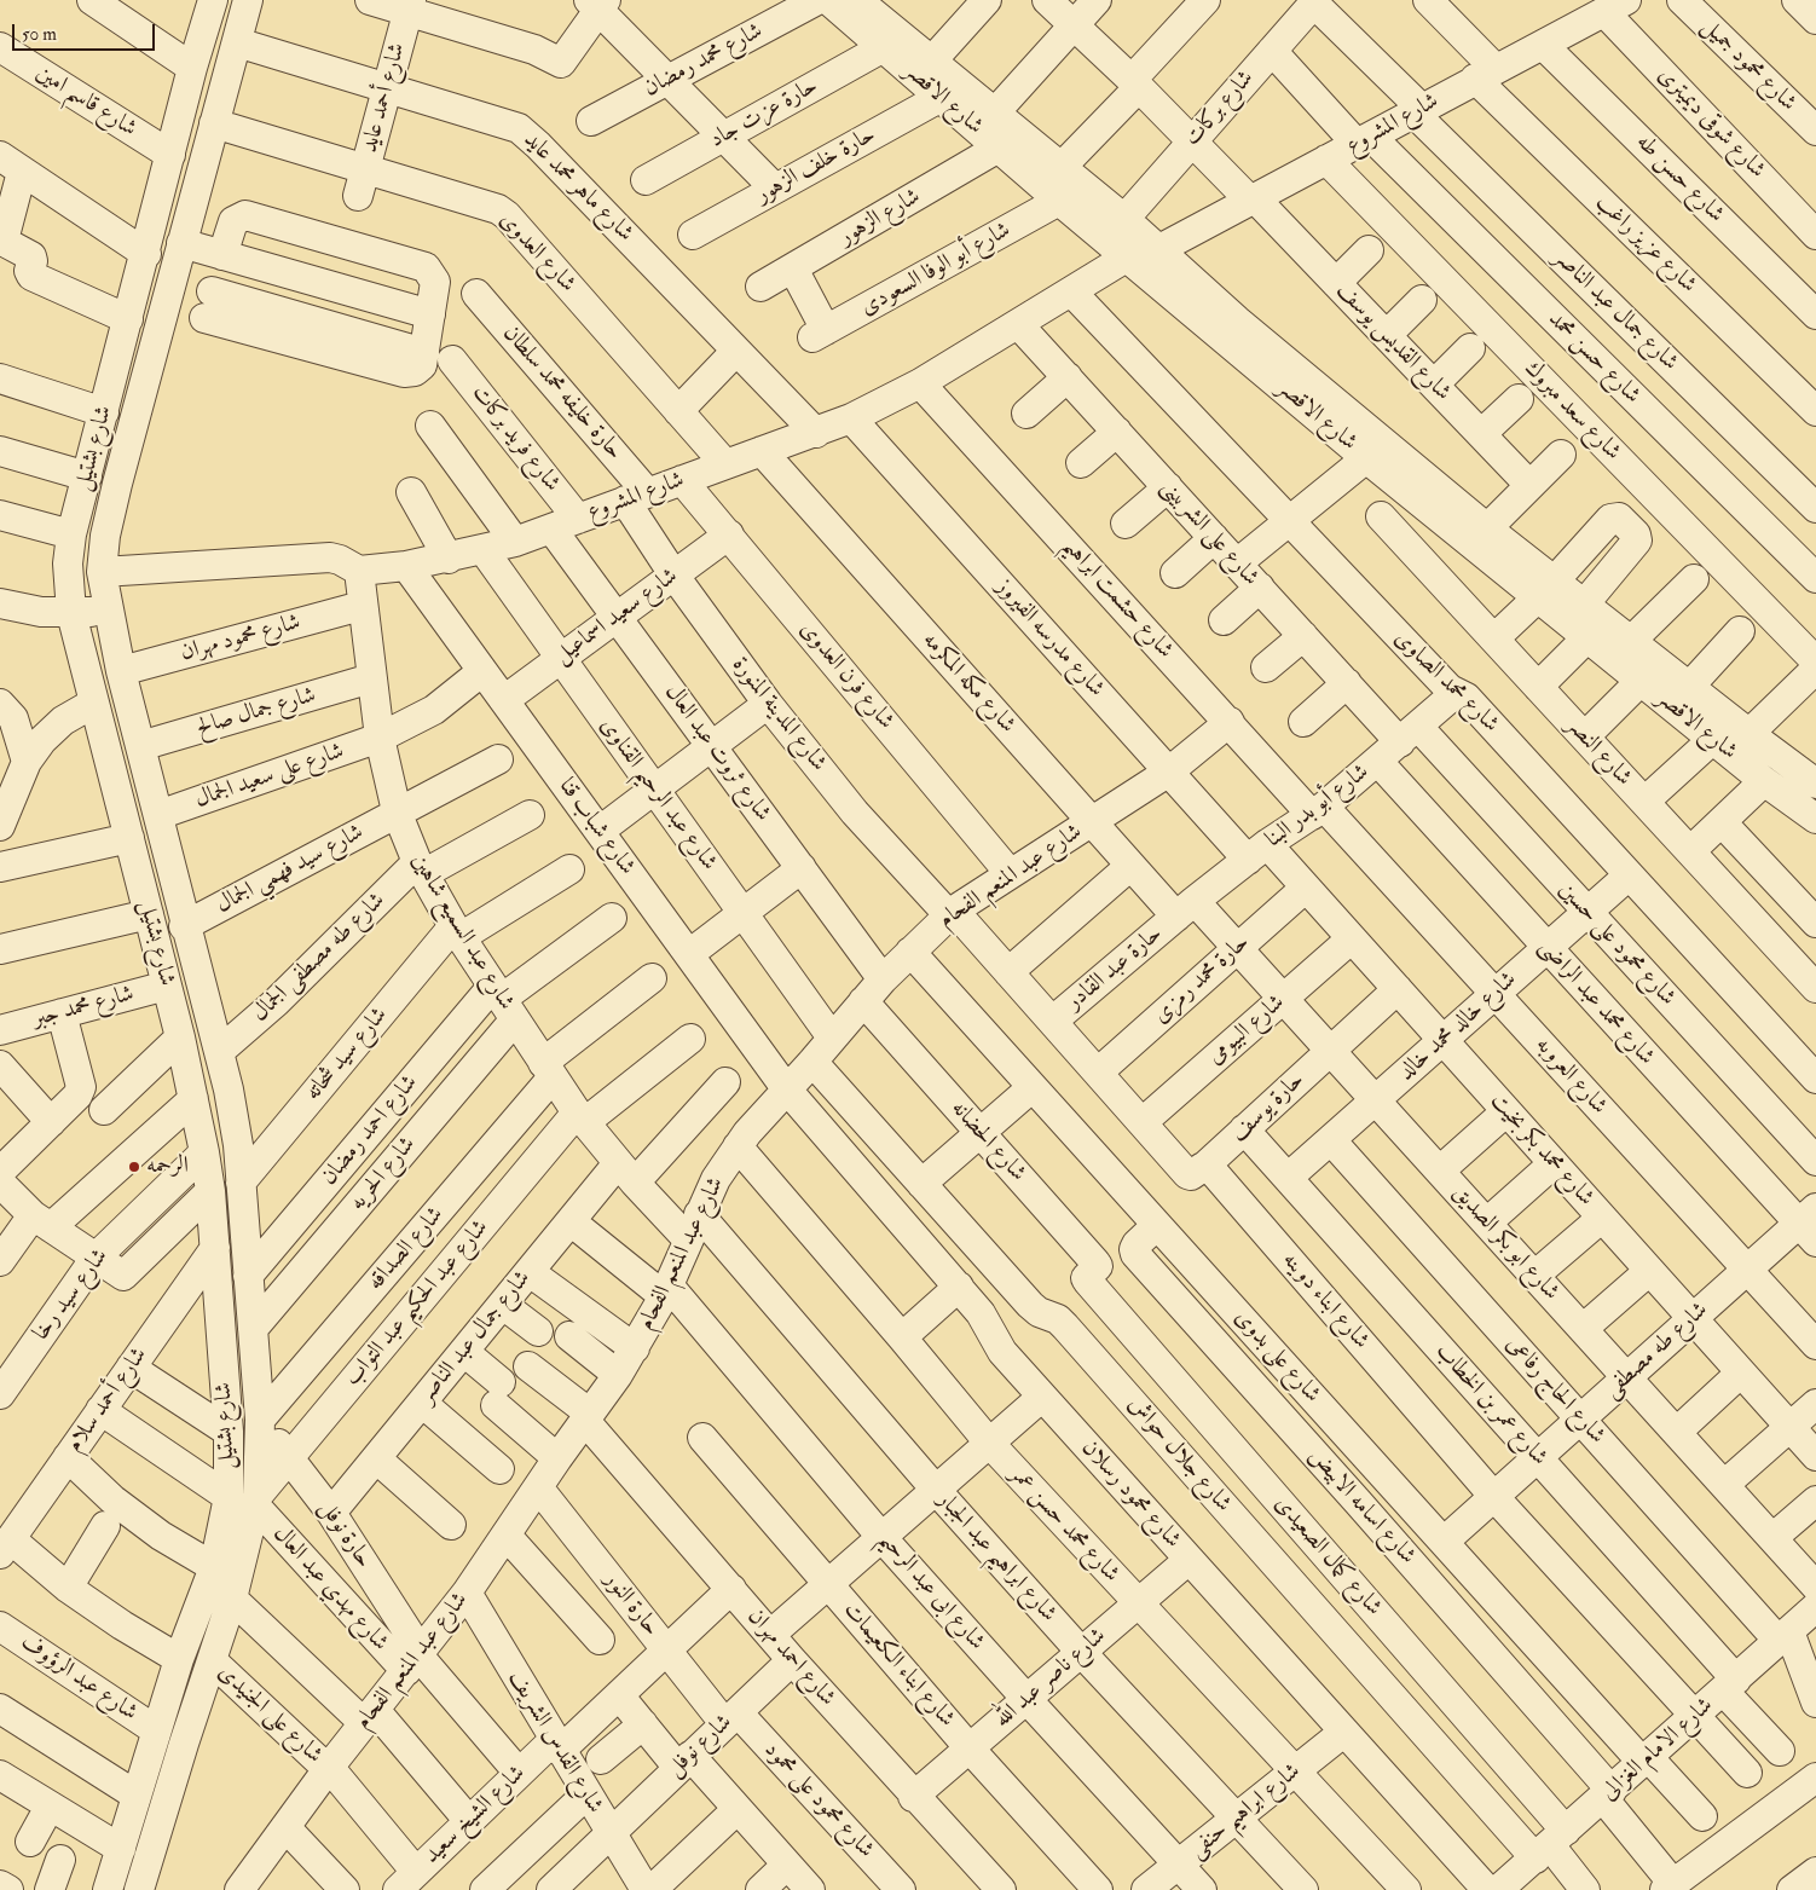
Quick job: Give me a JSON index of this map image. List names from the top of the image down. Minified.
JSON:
{"streets":{"street":["شارع محمد رمضان","شارع محمود جميل","شارع أحمد عايد","شارع الاقصر","شارع قاسم امين","شارع بركات","حارة عزت جاد","شارع شوقى ديميترى","شارع المشروع","حارة خلف الزهور","شارع حسن طه","شارع ماهر محمد عايد","شارع الزهور","شارع عزيز راغب","شارع العدوى","شارع أبو الوفا السعودى","شارع جمال عبد الناصر","شارع القديس يوسف","شارع حسن محمد","حارة خليفه محمد سلطان","شارع سعد مبروك","شارع فريد بركات","شارع بشتيل","شارع على الشربينى","شارع حشمت ابراهيم","شارع سعيد اسماعيل","شارع محمود مهران","شارع مدرسه الفيروز","شارع فرن العدوى","شارع محمد الصاوى","شارع مكه المكرمه","شارع جمال صالح","شارع المدينة المنورة","شارع النصر","شارع ثروت عبد العال","شارع على سعيد الجمال","شارع عبد الرحيم القناوى","شارع أبو بدر البنا","شارع شباب قنا","شارع سيد فهمي الجمال","شارع عبد المنعم الفحام","شارع عبد السميع شاهين","شارع محمود على حسين","شارع طه مصطفى الجمال","حارة عبد القادر","حارة محمد رمزى","شارع محمد عبد الراضى","شارع محمد جبر","شارع خالد محمد خالد","شارع البيومى","شارع سيد شحاته","شارع العروبه","حارة يوسف","شارع احمد رمضان","شارع الحضانه","شارع محمد بكر بخيت","شارع الحريه","شارع ابو بكر الصديق","شارع الصداقه","شارع سيد رخا","شارع ابناء دوينه","شارع عبد الحكيم عبد التواب","شارع طه مصطفى","شارع على بدوى","شارع الحاج رفاعى","شارع أحمد سلام","شارع عمر بن الخطاب","شارع جلال حواش","شارع محمود رسلان","شارع اسامه الابيض","شارع محمد حسن عمر","حارة نوفل","شارع كمال الصعيدى","شارع ابراهيم عبد الجبار","شارع مهدي عبد العال","شارع ابى عبد الرحيم","حارة النور","شارع احمد مهران","شارع ابناء الكعيمات","شارع عبد الرؤوف","شارع ناصر عبد الله","شارع على الجنيدى","شارع القدس الشريف","شارع نوفل","شارع الامام الغزالى","شارع محمود على محمود","شارع ابراهيم حنفى","شارع الشيخ سعيد"]},"crossings":[["شارع أحمد عايد","شارع ماهر محمد عايد"],["شارع أحمد عايد","شارع العدوى"],["شارع الاقصر","شارع بركات"],["شارع الاقصر","حارة عزت جاد"],["شارع الاقصر","شارع المشروع"],["شارع الاقصر","حارة خلف الزهور"],["شارع الاقصر","شارع الزهور"],["شارع الاقصر","شارع أبو الوفا السعودى"],["شارع الاقصر","شارع النصر"],["شارع قاسم امين","شارع بشتيل"],["شارع بركات","شارع جمال عبد الناصر"],["شارع بركات","شارع القديس يوسف"],["شارع بركات","شارع حسن محمد"],["شارع شوقى ديميترى","شارع المشروع"],["شارع المشروع","شارع حسن طه"],["شارع المشروع","شارع ماهر محمد عايد"],["شارع المشروع","شارع عزيز راغب"],["شارع المشروع","شارع العدوى"],["شارع المشروع","شارع جمال عبد الناصر"],["شارع المشروع","شارع القديس يوسف"],["شارع المشروع","شارع حسن محمد"],["شارع المشروع","حارة خليفه محمد سلطان"],["شارع المشروع","شارع سعد مبروك"],["شارع المشروع","شارع فريد بركات"],["شارع المشروع","شارع على الشربينى"],["شارع المشروع","شارع حشمت ابراهيم"],["شارع المشروع","شارع مدرسه الفيروز"],["شارع المشروع","شارع فرن العدوى"],["شارع المشروع","شارع محمد الصاوى"],["شارع المشروع","شارع مكه المكرمه"],["شارع المشروع","شارع المدينة المنورة"],["شارع المشروع","شارع ثروت عبد العال"],["شارع المشروع","شارع عبد الرحيم القناوى"],["شارع المشروع","شارع شباب قنا"],["شارع المشروع","شارع عبد السميع شاهين"],["شارع ماهر محمد عايد","شارع بشتيل"],["شارع الزهور","شارع أبو الوفا السعودى"],["شارع العدوى","شارع بشتيل"],["شارع جمال عبد الناصر","شارع عبد السميع شاهين"],["شارع جمال عبد الناصر","حارة نوفل"],["شارع جمال عبد الناصر","شارع ابى عبد الرحيم"],["حارة خليفه محمد سلطان","شارع المدينة المنورة"],["شارع فريد بركات","شارع ثروت عبد العال"],["شارع بشتيل","شارع محمود مهران"],["شارع بشتيل","شارع جمال صالح"],["شارع بشتيل","شارع على سعيد الجمال"],["شارع بشتيل","شارع سيد فهمي الجمال"],["شارع بشتيل","شارع طه مصطفى الجمال"],["شارع بشتيل","شارع محمد جبر"],["شارع بشتيل","شارع سيد شحاته"],["شارع بشتيل","شارع احمد رمضان"],["شارع بشتيل","شارع الحريه"],["شارع بشتيل","شارع الصداقه"],["شارع بشتيل","شارع سيد رخا"],["شارع بشتيل","شارع عبد الحكيم عبد التواب"],["شارع بشتيل","شارع أحمد سلام"],["شارع بشتيل","حارة نوفل"],["شارع بشتيل","شارع مهدي عبد العال"],["شارع بشتيل","شارع عبد الرؤوف"],["شارع بشتيل","شارع على الجنيدى"],["شارع على الشربينى","شارع أبو بدر البنا"],["شارع على الشربينى","شارع محمود على حسين"],["شارع حشمت ابراهيم","شارع أبو بدر البنا"],["شارع حشمت ابراهيم","شارع عبد المنعم الفحام"],["شارع حشمت ابراهيم","شارع العروبه"],["شارع سعيد اسماعيل","شارع فرن العدوى"],["شارع سعيد اسماعيل","شارع المدينة المنورة"],["شارع سعيد اسماعيل","شارع ثروت عبد العال"],["شارع سعيد اسماعيل","شارع عبد الرحيم القناوى"],["شارع سعيد اسماعيل","شارع شباب قنا"],["شارع محمود مهران","شارع عبد السميع شاهين"],["شارع مدرسه الفيروز","شارع أبو بدر البنا"],["شارع مدرسه الفيروز","شارع عبد المنعم الفحام"],["شارع مدرسه الفيروز","شارع محمد بكر بخيت"],["شارع فرن العدوى","شارع عبد المنعم الفحام"],["شارع محمد الصاوى","شارع أبو بدر البنا"],["شارع محمد الصاوى","شارع خالد محمد خالد"],["شارع مكه المكرمه","شارع أبو بدر البنا"],["شارع مكه المكرمه","شارع عبد المنعم الفحام"],["شارع مكه المكرمه","حارة عبد القادر"],["شارع مكه المكرمه","شارع ابو بكر الصديق"],["شارع جمال صالح","شارع عبد السميع شاهين"],["شارع المدينة المنورة","شارع عبد المنعم الفحام"],["شارع ثروت عبد العال","شارع عبد المنعم الفحام"],["شارع على سعيد الجمال","شارع شباب قنا"],["شارع على سعيد الجمال","شارع عبد السميع شاهين"],["شارع عبد الرحيم القناوى","شارع عبد المنعم الفحام"],["شارع أبو بدر البنا","شارع محمود على حسين"],["شارع أبو بدر البنا","حارة عبد القادر"],["شارع أبو بدر البنا","شارع محمد عبد الراضى"],["شارع أبو بدر البنا","شارع العروبه"],["شارع أبو بدر البنا","شارع محمد بكر بخيت"],["شارع أبو بدر البنا","شارع ابو بكر الصديق"],["شارع شباب قنا","شارع عبد المنعم الفحام"],["شارع شباب قنا","شارع محمود رسلان"],["شارع سيد فهمي الجمال","شارع عبد السميع شاهين"],["شارع عبد المنعم الفحام","شارع عبد السميع شاهين"],["شارع عبد المنعم الفحام","شارع الحضانه"],["شارع عبد المنعم الفحام","شارع على بدوى"],["شارع عبد المنعم الفحام","شارع جلال حواش"],["شارع عبد المنعم الفحام","شارع محمود رسلان"],["شارع عبد المنعم الفحام","شارع محمد حسن عمر"],["شارع عبد المنعم الفحام","حارة نوفل"],["شارع عبد المنعم الفحام","شارع ابراهيم عبد الجبار"],["شارع عبد المنعم الفحام","شارع مهدي عبد العال"],["شارع عبد المنعم الفحام","شارع ابى عبد الرحيم"],["شارع عبد المنعم الفحام","حارة النور"],["شارع عبد المنعم الفحام","شارع احمد مهران"],["شارع عبد المنعم الفحام","شارع على الجنيدى"],["شارع عبد المنعم الفحام","شارع القدس الشريف"],["شارع عبد السميع شاهين","شارع طه مصطفى الجمال"],["شارع عبد السميع شاهين","شارع سيد شحاته"],["شارع عبد السميع شاهين","شارع احمد رمضان"],["شارع عبد السميع شاهين","شارع الحريه"],["شارع عبد السميع شاهين","شارع الصداقه"],["شارع عبد السميع شاهين","شارع عبد الحكيم عبد التواب"],["شارع عبد السميع شاهين","شارع ابراهيم عبد الجبار"],["شارع محمود على حسين","شارع خالد محمد خالد"],["حارة عبد القادر","شارع ابو بكر الصديق"],["حارة محمد رمزى","شارع محمد بكر بخيت"],["حارة محمد رمزى","شارع ابو بكر الصديق"],["شارع محمد عبد الراضى","شارع خالد محمد خالد"],["شارع محمد عبد الراضى","شارع طه مصطفى"],["شارع خالد محمد خالد","شارع العروبه"],["شارع خالد محمد خالد","شارع محمد بكر بخيت"],["شارع خالد محمد خالد","شارع ابو بكر الصديق"],["شارع خالد محمد خالد","شارع الحاج رفاعى"],["شارع خالد محمد خالد","شارع عمر بن الخطاب"],["شارع البيومى","شارع محمد بكر بخيت"],["شارع البيومى","شارع ابو بكر الصديق"],["شارع العروبه","شارع طه مصطفى"],["حارة يوسف","شارع محمد بكر بخيت"],["حارة يوسف","شارع ابو بكر الصديق"],["حارة يوسف","شارع ابناء دوينه"],["حارة يوسف","شارع عمر بن الخطاب"],["شارع احمد رمضان","شارع الحريه"],["شارع الحضانه","شارع كمال الصعيدى"],["شارع محمد بكر بخيت","شارع طه مصطفى"],["شارع ابو بكر الصديق","شارع طه مصطفى"],["شارع الصداقه","حارة نوفل"],["شارع ابناء دوينه","شارع طه مصطفى"],["شارع ابناء دوينه","شارع الامام الغزالى"],["شارع عبد الحكيم عبد التواب","حارة نوفل"],["شارع عبد الحكيم عبد التواب","شارع مهدي عبد العال"],["شارع طه مصطفى","شارع على بدوى"],["شارع طه مصطفى","شارع الحاج رفاعى"],["شارع طه مصطفى","شارع عمر بن الخطاب"],["شارع على بدوى","شارع اسامه الابيض"],["شارع على بدوى","شارع الامام الغزالى"],["شارع الحاج رفاعى","شارع الامام الغزالى"],["شارع أحمد سلام","شارع مهدي عبد العال"],["شارع عمر بن الخطاب","شارع الامام الغزالى"],["شارع جلال حواش","شارع كمال الصعيدى"],["شارع جلال حواش","شارع الامام الغزالى"],["شارع محمود رسلان","شارع ناصر عبد الله"],["شارع محمود رسلان","شارع الامام الغزالى"],["شارع محمود رسلان","شارع ابراهيم حنفى"],["شارع اسامه الابيض","شارع الامام الغزالى"],["شارع محمد حسن عمر","شارع ناصر عبد الله"],["شارع محمد حسن عمر","شارع ابراهيم حنفى"],["حارة نوفل","شارع مهدي عبد العال"],["شارع كمال الصعيدى","شارع الامام الغزالى"],["شارع ابراهيم عبد الجبار","شارع ناصر عبد الله"],["شارع ابراهيم عبد الجبار","شارع ابراهيم حنفى"],["شارع ابى عبد الرحيم","شارع ناصر عبد الله"],["شارع ابى عبد الرحيم","شارع ابراهيم حنفى"],["حارة النور","شارع نوفل"],["حارة النور","شارع محمود على محمود"],["حارة النور","شارع الشيخ سعيد"],["شارع احمد مهران","شارع ناصر عبد الله"],["شارع احمد مهران","شارع نوفل"],["شارع احمد مهران","شارع الشيخ سعيد"],["شارع ابناء الكعيمات","شارع ناصر عبد الله"],["شارع على الجنيدى","شارع الشيخ سعيد"],["شارع القدس الشريف","شارع نوفل"],["شارع القدس الشريف","شارع الشيخ سعيد"],["شارع نوفل","شارع محمود على محمود"]],"places":["الرحمه"],"scale_bar":"50 m"}
